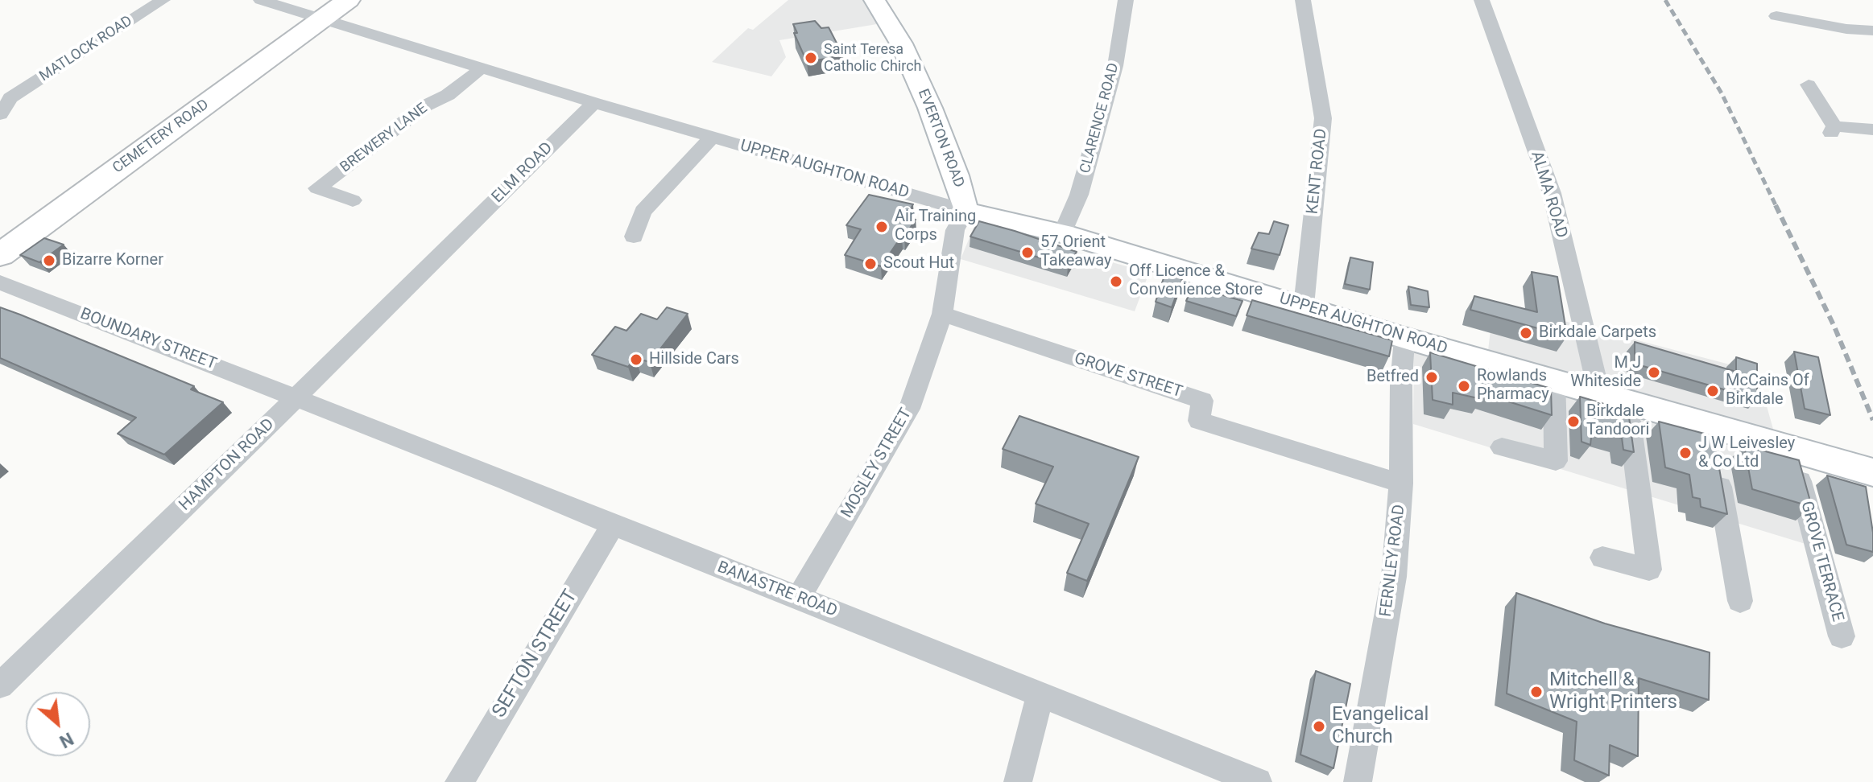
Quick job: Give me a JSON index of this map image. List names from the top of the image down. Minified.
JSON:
{"streets":{"main road":["CEMETERY ROAD","EVERTON ROAD","UPPER AUGHTON ROAD"],"street":["MATLOCK ROAD","CLARENCE ROAD","BREWERY LANE","KENT ROAD","ELM ROAD","ALMA ROAD","BOUNDARY STREET","GROVE STREET","MOSLEY STREET","HAMPTON ROAD","FERNLEY ROAD","GROVE TERRACE","BANASTRE ROAD","SEFTON STREET"]},"crossings":[["CLARENCE ROAD","UPPER AUGHTON ROAD"],["CEMETERY ROAD","UPPER AUGHTON ROAD"],["BREWERY LANE","UPPER AUGHTON ROAD"],["EVERTON ROAD","UPPER AUGHTON ROAD"],["EVERTON ROAD","MOSLEY STREET"],["UPPER AUGHTON ROAD","KENT ROAD"],["UPPER AUGHTON ROAD","ELM ROAD"],["UPPER AUGHTON ROAD","ALMA ROAD"],["UPPER AUGHTON ROAD","MOSLEY STREET"],["UPPER AUGHTON ROAD","FERNLEY ROAD"],["UPPER AUGHTON ROAD","GROVE TERRACE"],["ELM ROAD","HAMPTON ROAD"],["BOUNDARY STREET","HAMPTON ROAD"],["BOUNDARY STREET","BANASTRE ROAD"],["GROVE STREET","MOSLEY STREET"],["GROVE STREET","FERNLEY ROAD"],["MOSLEY STREET","BANASTRE ROAD"],["HAMPTON ROAD","BANASTRE ROAD"],["BANASTRE ROAD","SEFTON STREET"]],"places":["Saint Teresa Catholic Chirch","Air Training Corps","57 Orient Takeaway","Bizarre Korner","Scout Hut","Off Licence & Convenience Store","Birkdale Carpets","Hillside Cars","M J Whiteside","Betfred","Rowlands Pharmacy","McCains Of Birkdale","Birkdale Tandoori","J W Leivesley & Co Ltd","Mitchell & Wright Printers","Evangelical Church"],"north":"bottom right"}
